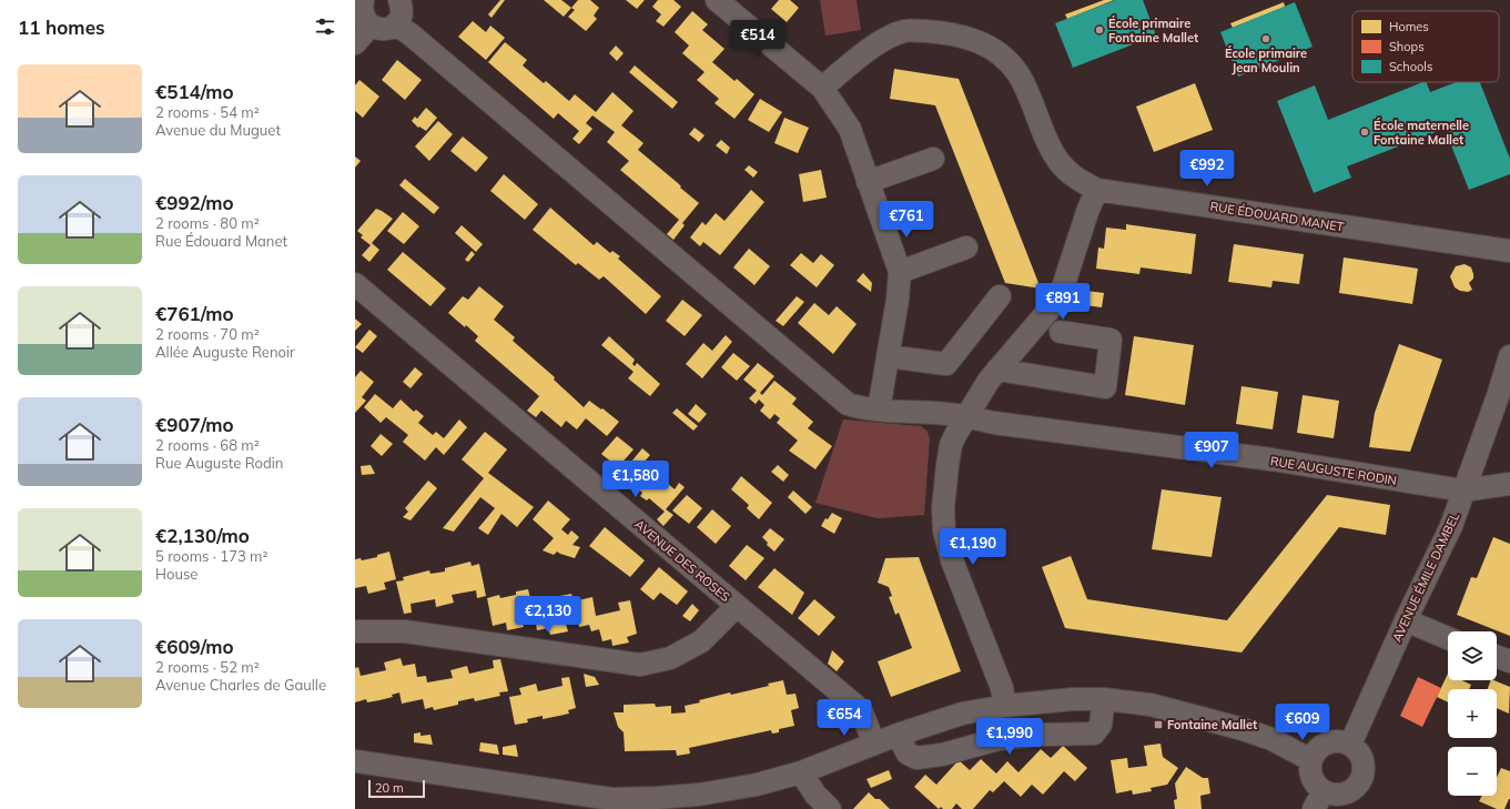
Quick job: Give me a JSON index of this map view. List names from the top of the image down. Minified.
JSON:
{"streets":{"street":["RUE ÉDOUARD MANET","RUE AUGUSTE RODIN","AVENUE DES ROSES","AVENUE ÉMILE DAMBEL"]},"crossings":[["RUE AUGUSTE RODIN","AVENUE ÉMILE DAMBEL"]],"places":{"other":["École primaire Fontaine Mallet","École primaire Jean Moulin","École maternelle Fontaine Mallet"],"transit":["Fontaine Mallet"]},"legend":["Homes","Shops","Schools"],"scale_bar":"20 m","page":{"heading":"11 homes","price":["€514","€992","€761","€891","€907","€1,580","€1,190","€2,130","€654","€609","€1,990"],"list":[{"name":"€514/mo","note":"2 rooms · 54 m² · Avenue du Muguet"},{"name":"€992/mo","note":"2 rooms · 80 m² · Rue Édouard Manet"},{"name":"€761/mo","note":"2 rooms · 70 m² · Allée Auguste Renoir"},{"name":"€907/mo","note":"2 rooms · 68 m² · Rue Auguste Rodin"},{"name":"€2,130/mo","note":"5 rooms · 173 m² · House"},{"name":"€609/mo","note":"2 rooms · 52 m² · Avenue Charles de Gaulle"}],"map_buttons":["+","−"],"scale":"20 m"}}
